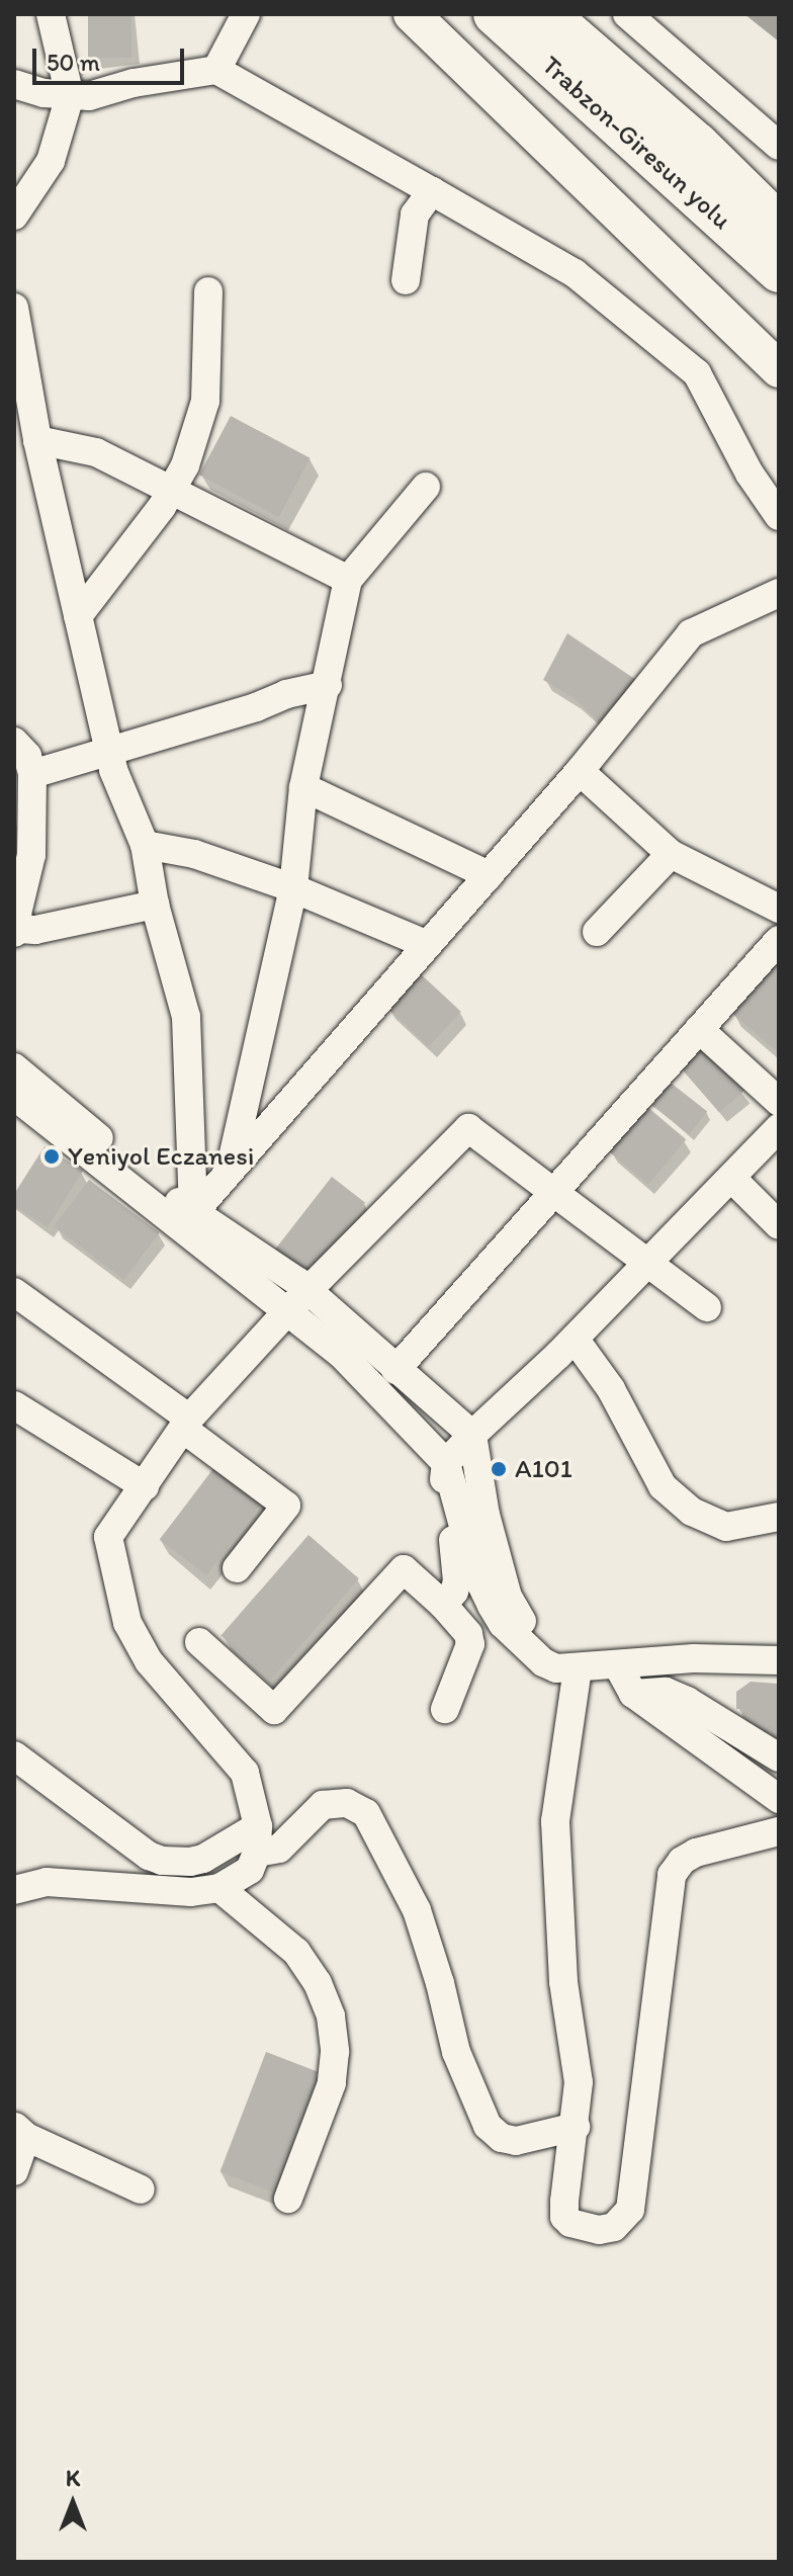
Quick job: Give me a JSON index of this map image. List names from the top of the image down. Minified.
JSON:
{"streets":{"highway":["Trabzon-Giresun yolu"]},"places":["Yeniyol Eczanesi","A101"],"scale_bar":"50 m","north":"top"}
